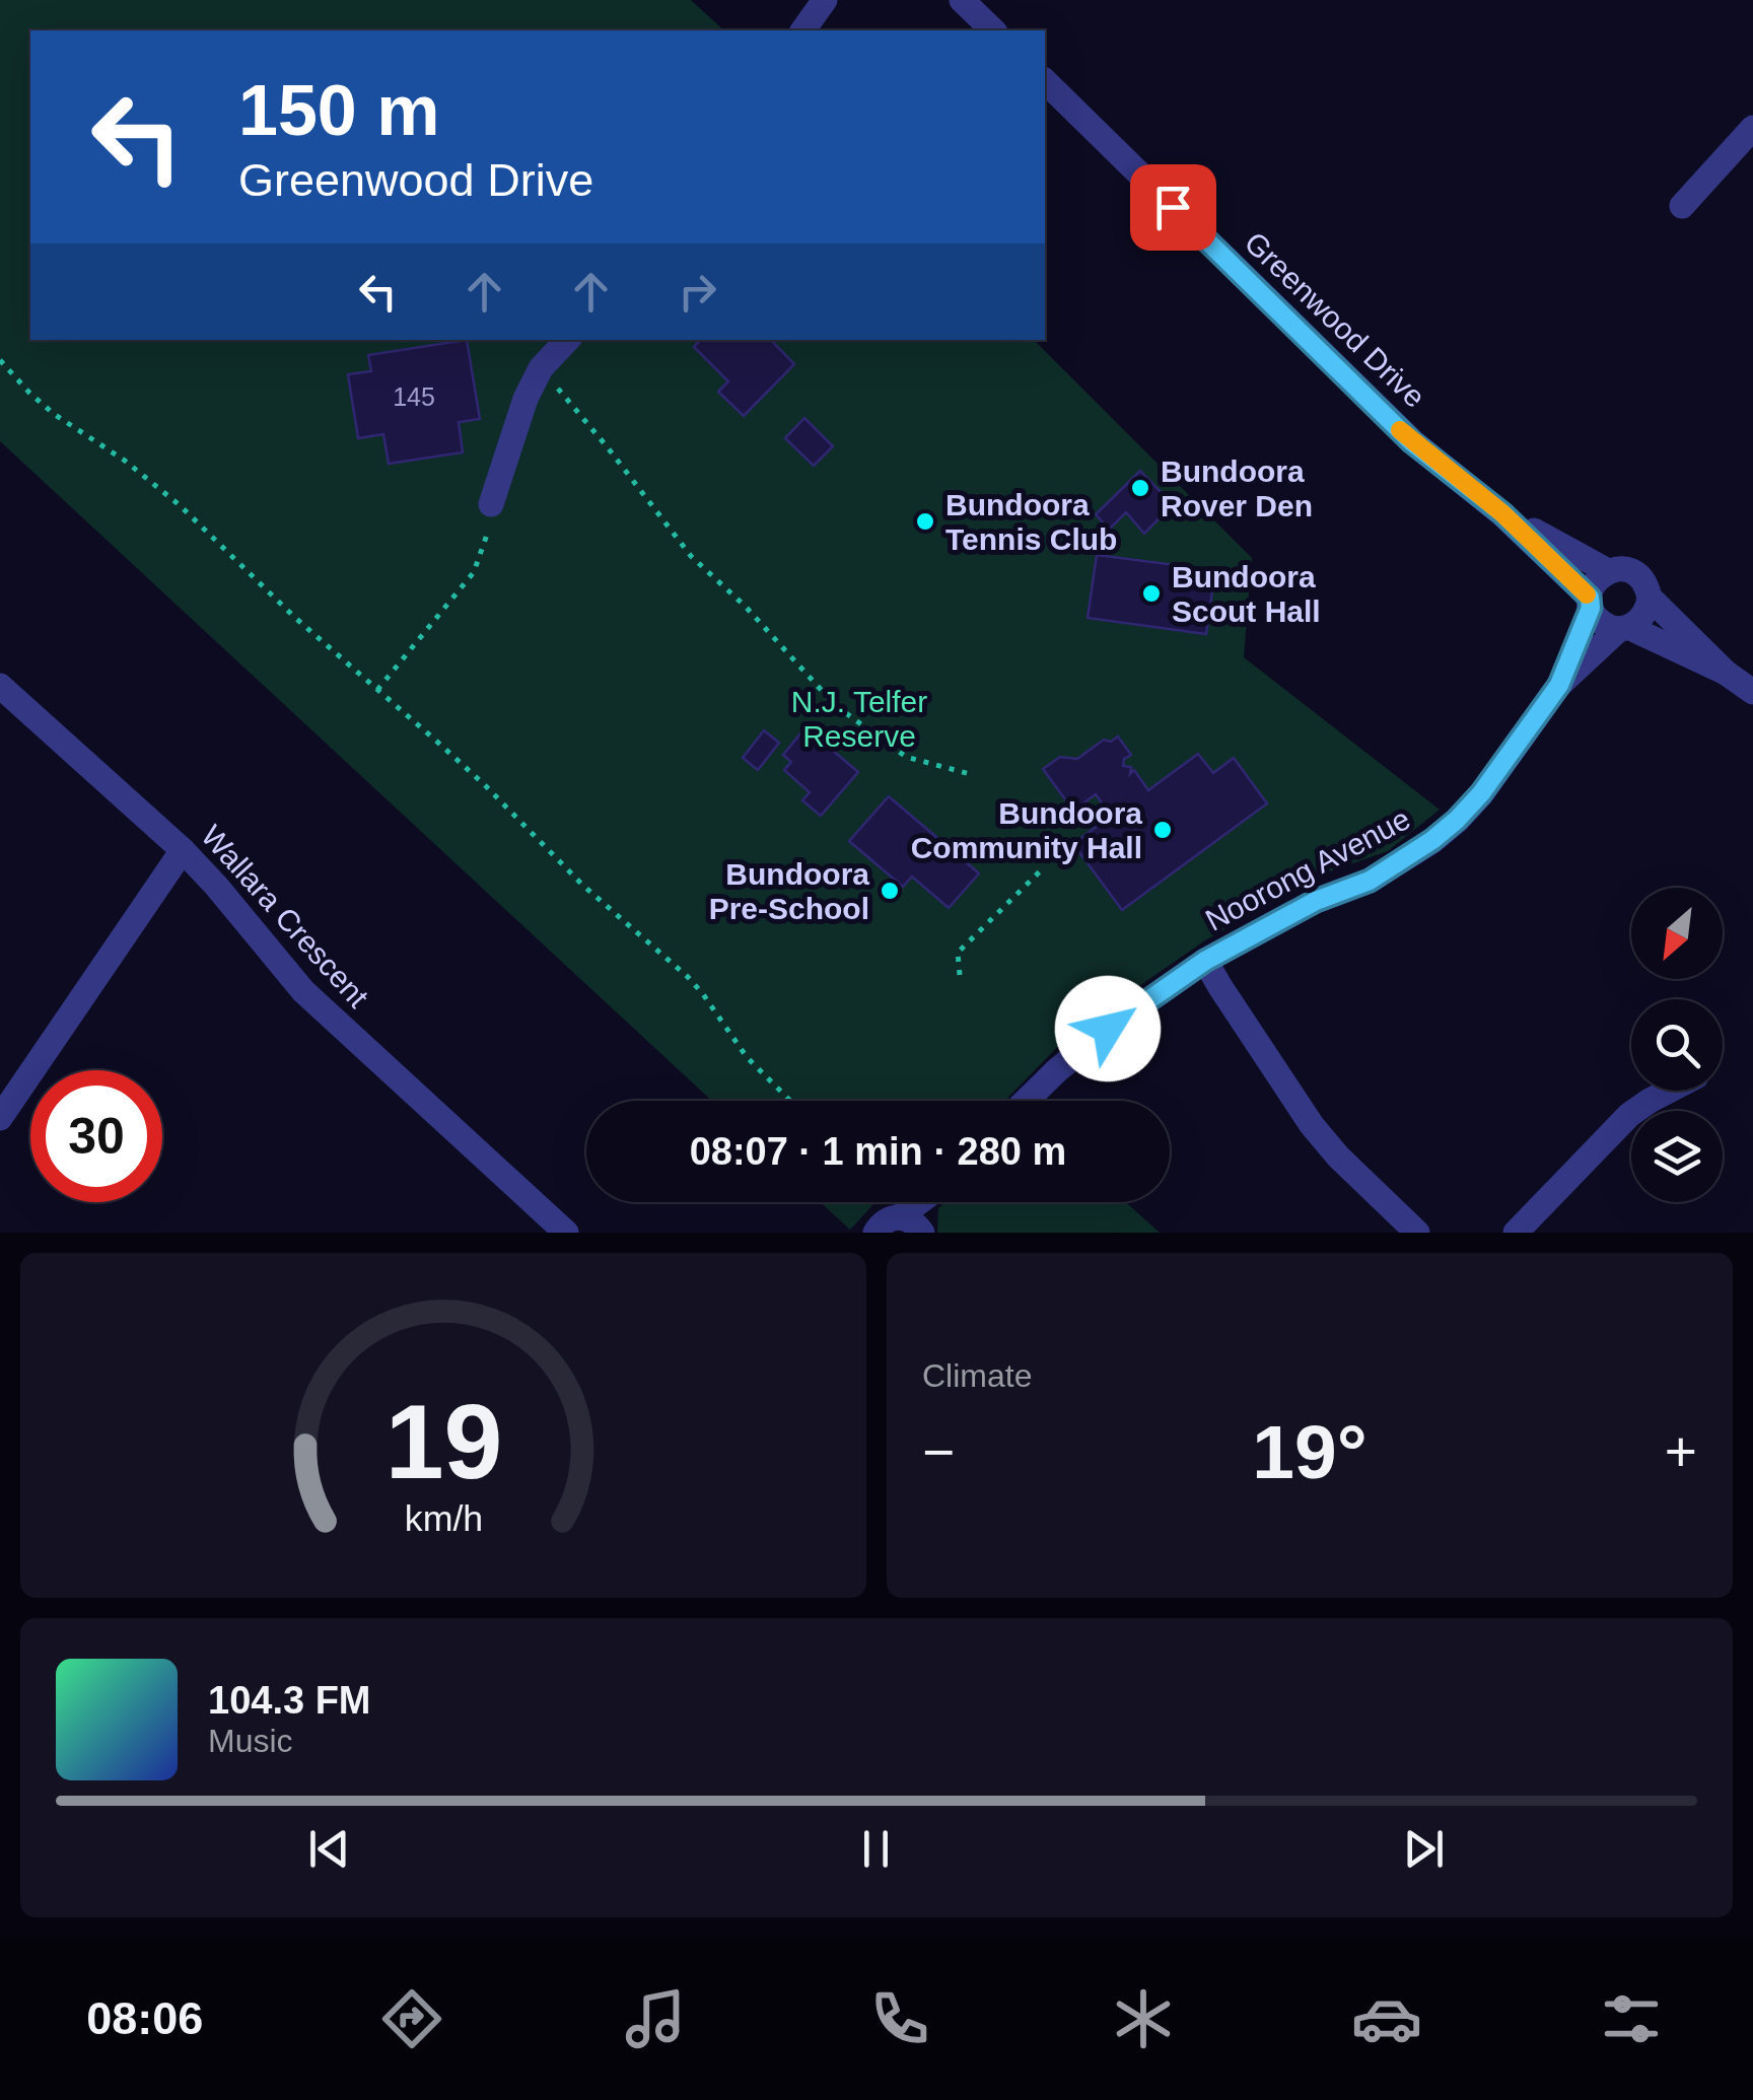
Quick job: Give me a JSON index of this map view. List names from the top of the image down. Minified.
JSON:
{"streets":{"street":["Greenwood Drive","Noorong Avenue","Wallara Crescent"]},"crossings":[["Greenwood Drive","Noorong Avenue"]],"parks":["N.J. Telfer Reserve"],"places":["Bundoora Rover Den","Bundoora Tennis Club","Bundoora Scout Hall","Bundoora Community Hall","Bundoora Pre-School"],"house_numbers":["145"],"north":"bottom left","page":{"turn":["150 m","Greenwood Drive"],"limit":"30","trip":"08:07 · 1 min · 280 m","tile":"Climate","heat":["−","19°","+"],"song":["104.3 FM","Music"],"tabs":"08:06","gauge":["19","km/h"]}}
